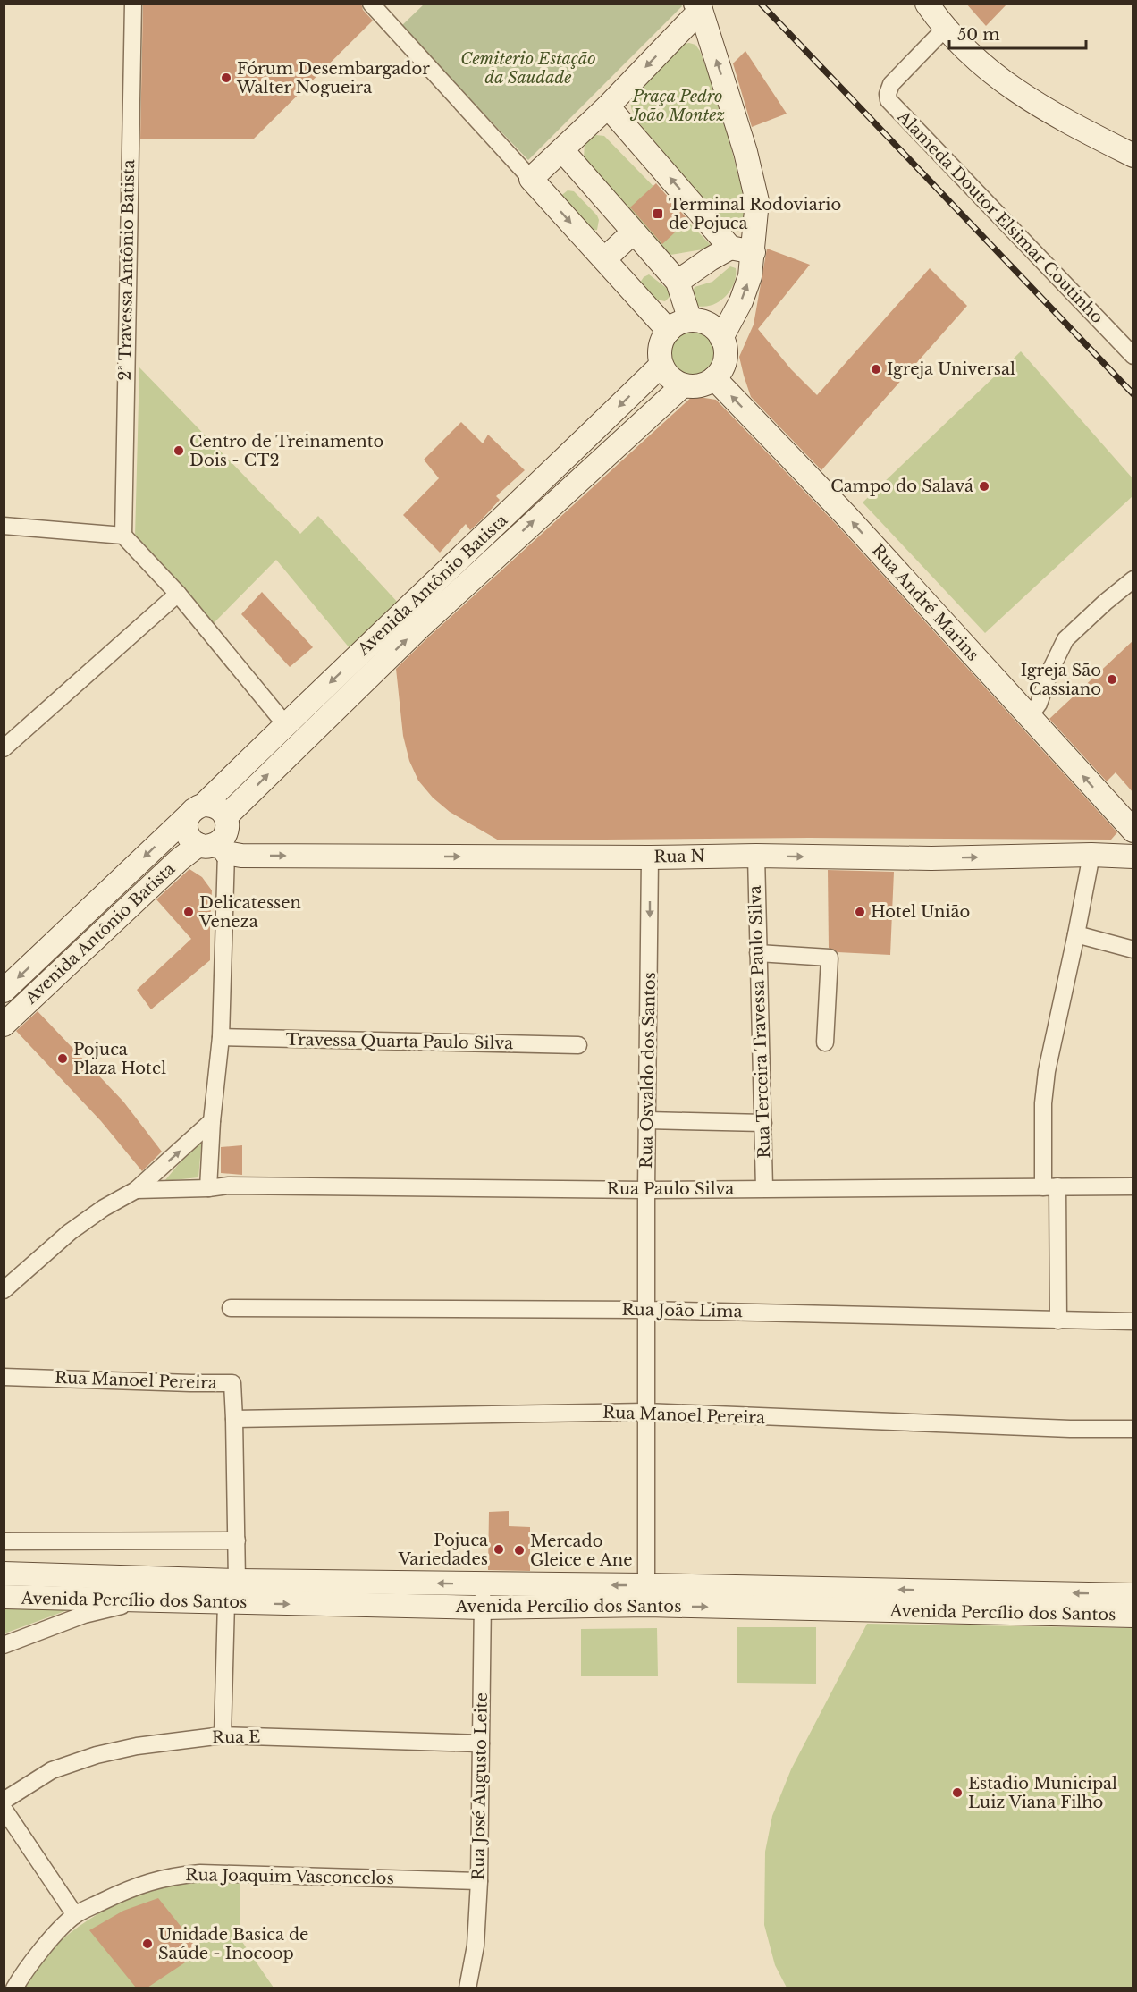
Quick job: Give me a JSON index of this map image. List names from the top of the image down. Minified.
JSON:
{"streets":{"street":["Alameda Doutor Elsimar Coutinho","2ª Travessa Antônio Batista","Avenida Antônio Batista","Rua André Marins","Rua N","Rua Terceira Travessa Paulo Silva","Travessa Quarta Paulo Silva","Rua Osvaldo dos Santos","Rua Paulo Silva","Rua João Lima","Rua Manoel Pereira","Avenida Percílio dos Santos","Rua E","Rua José Augusto Leite","Rua Joaquim Vasconcelos"]},"crossings":[["Avenida Antônio Batista","Rua André Marins"],["Avenida Antônio Batista","Rua N"],["Rua N","Rua Terceira Travessa Paulo Silva"],["Rua N","Rua Osvaldo dos Santos"],["Rua Terceira Travessa Paulo Silva","Rua Paulo Silva"],["Rua Osvaldo dos Santos","Rua Paulo Silva"],["Rua Osvaldo dos Santos","Rua João Lima"],["Rua Osvaldo dos Santos","Rua Manoel Pereira"],["Rua Osvaldo dos Santos","Avenida Percílio dos Santos"],["Rua Manoel Pereira","Avenida Percílio dos Santos"],["Avenida Percílio dos Santos","Rua José Augusto Leite"],["Rua E","Rua José Augusto Leite"],["Rua José Augusto Leite","Rua Joaquim Vasconcelos"]],"one_way":["Rua André Marins","Rua N","Rua Osvaldo dos Santos"],"parks":["Cemiterio Estação da Saudade","Praça Pedro João Montez"],"places":{"other":["Fórum Desembargador Walter Nogueira","Igreja Universal","Centro de Treinamento Dois - CT2","Campo do Salavá","Igreja São Cassiano","Delicatessen Veneza","Hotel União","Pojuca Plaza Hotel","Pojuca Variedades","Mercado Gleice e Ane","Estadio Municipal Luiz Viana Filho","Unidade Basica de Saúde - Inocoop"],"transit":["Terminal Rodoviario de Pojuca"]},"scale_bar":"50 m"}
